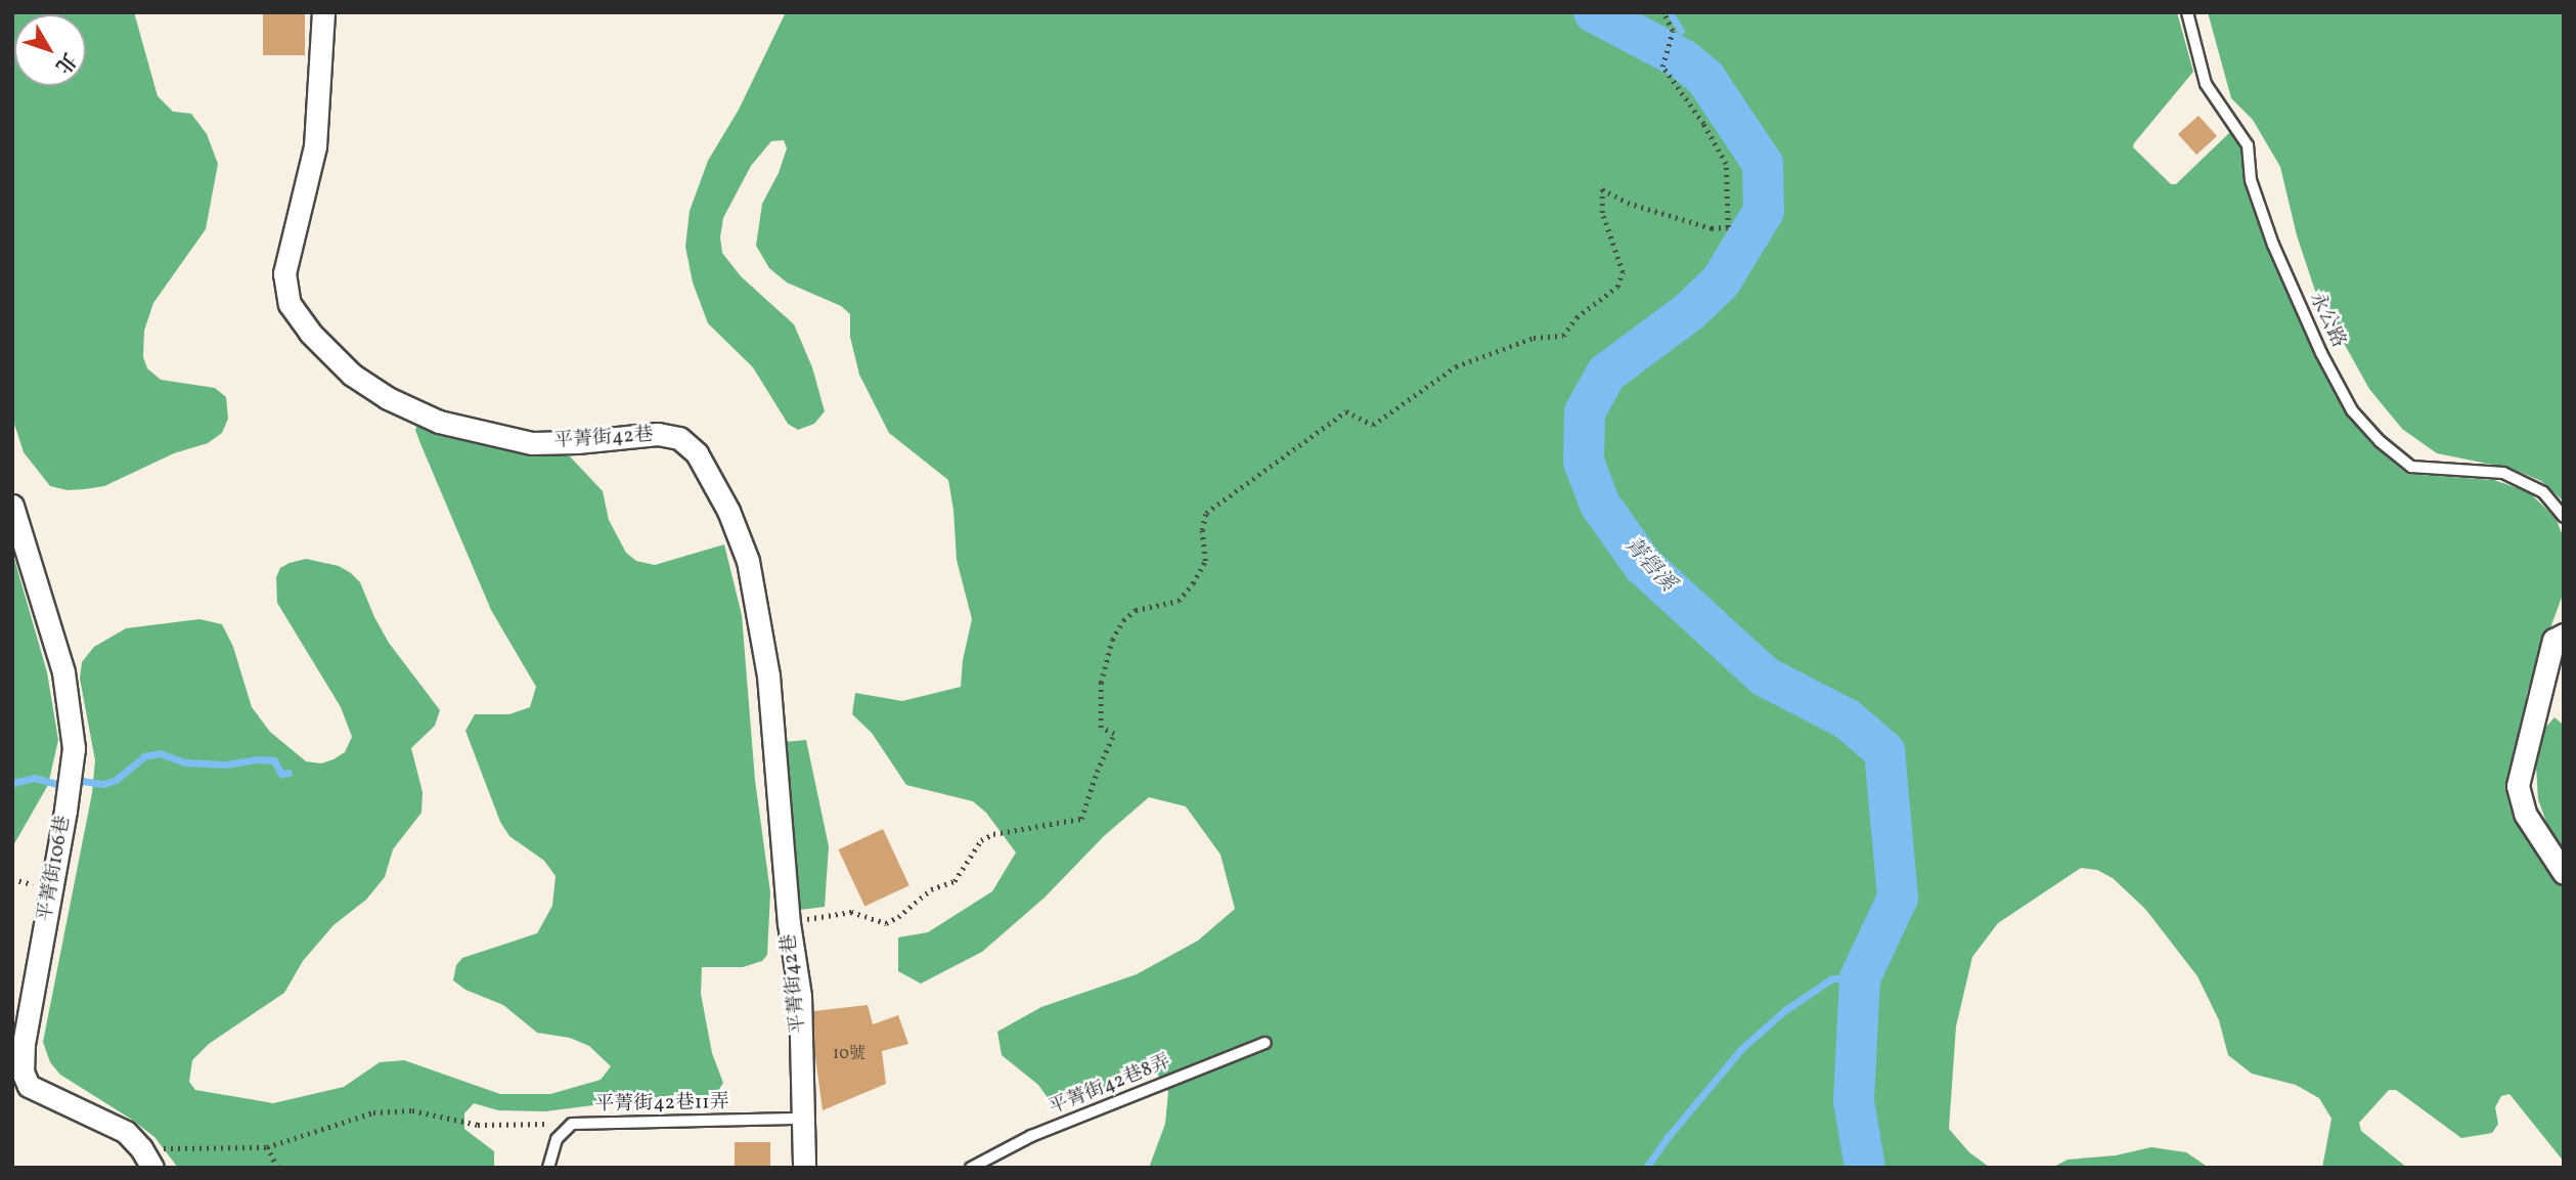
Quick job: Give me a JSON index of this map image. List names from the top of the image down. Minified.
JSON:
{"streets":{"street":["平菁街42巷","平菁街106巷"],"lane":["永公路","平菁街42巷8弄","平菁街42巷11弄"]},"crossings":[["平菁街42巷","平菁街42巷11弄"]],"water":["菁礐溪"],"house_numbers":["10號"],"north":"bottom right"}
